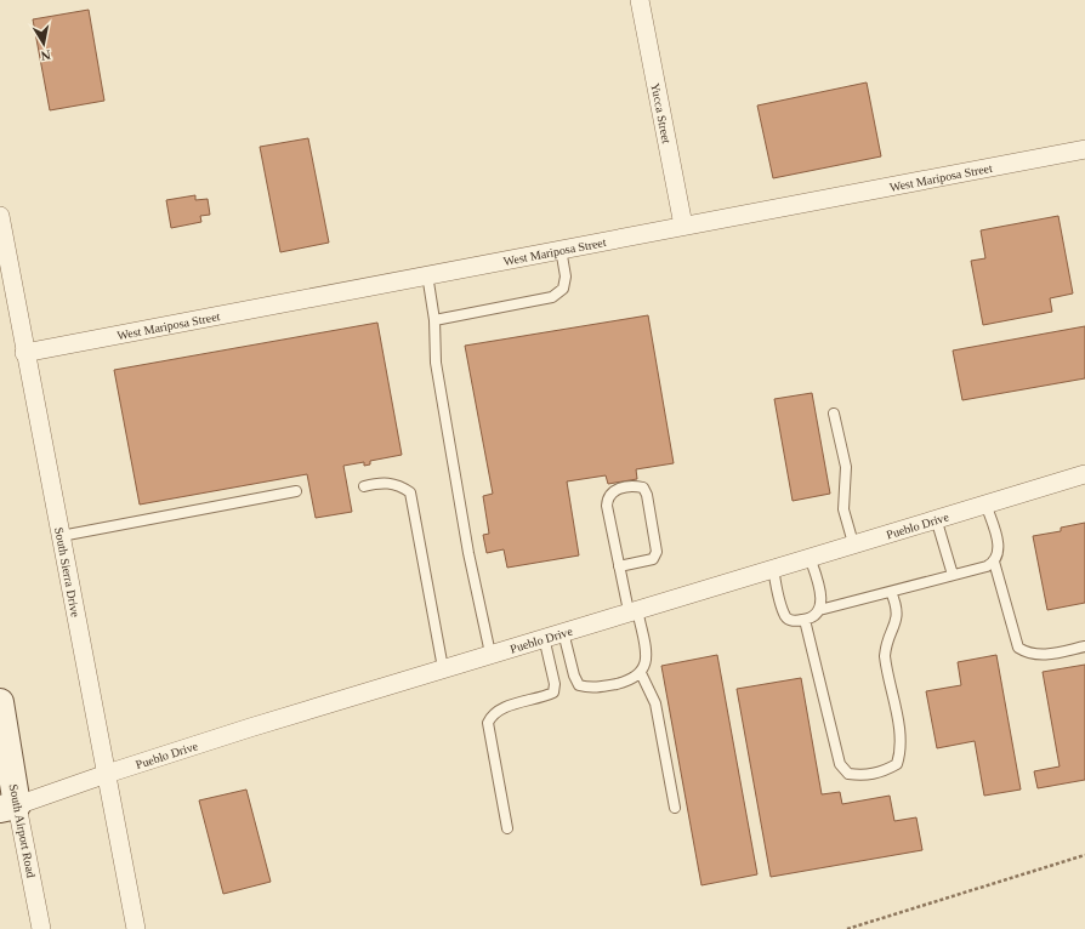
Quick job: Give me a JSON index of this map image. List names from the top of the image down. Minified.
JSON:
{"streets":{"street":["Yucca Street","West Mariposa Street","Pueblo Drive","South Sierra Drive","South Airport Road"]},"crossings":[["Yucca Street","West Mariposa Street"],["West Mariposa Street","South Sierra Drive"],["Pueblo Drive","South Sierra Drive"],["Pueblo Drive","South Airport Road"]],"north":"bottom"}
